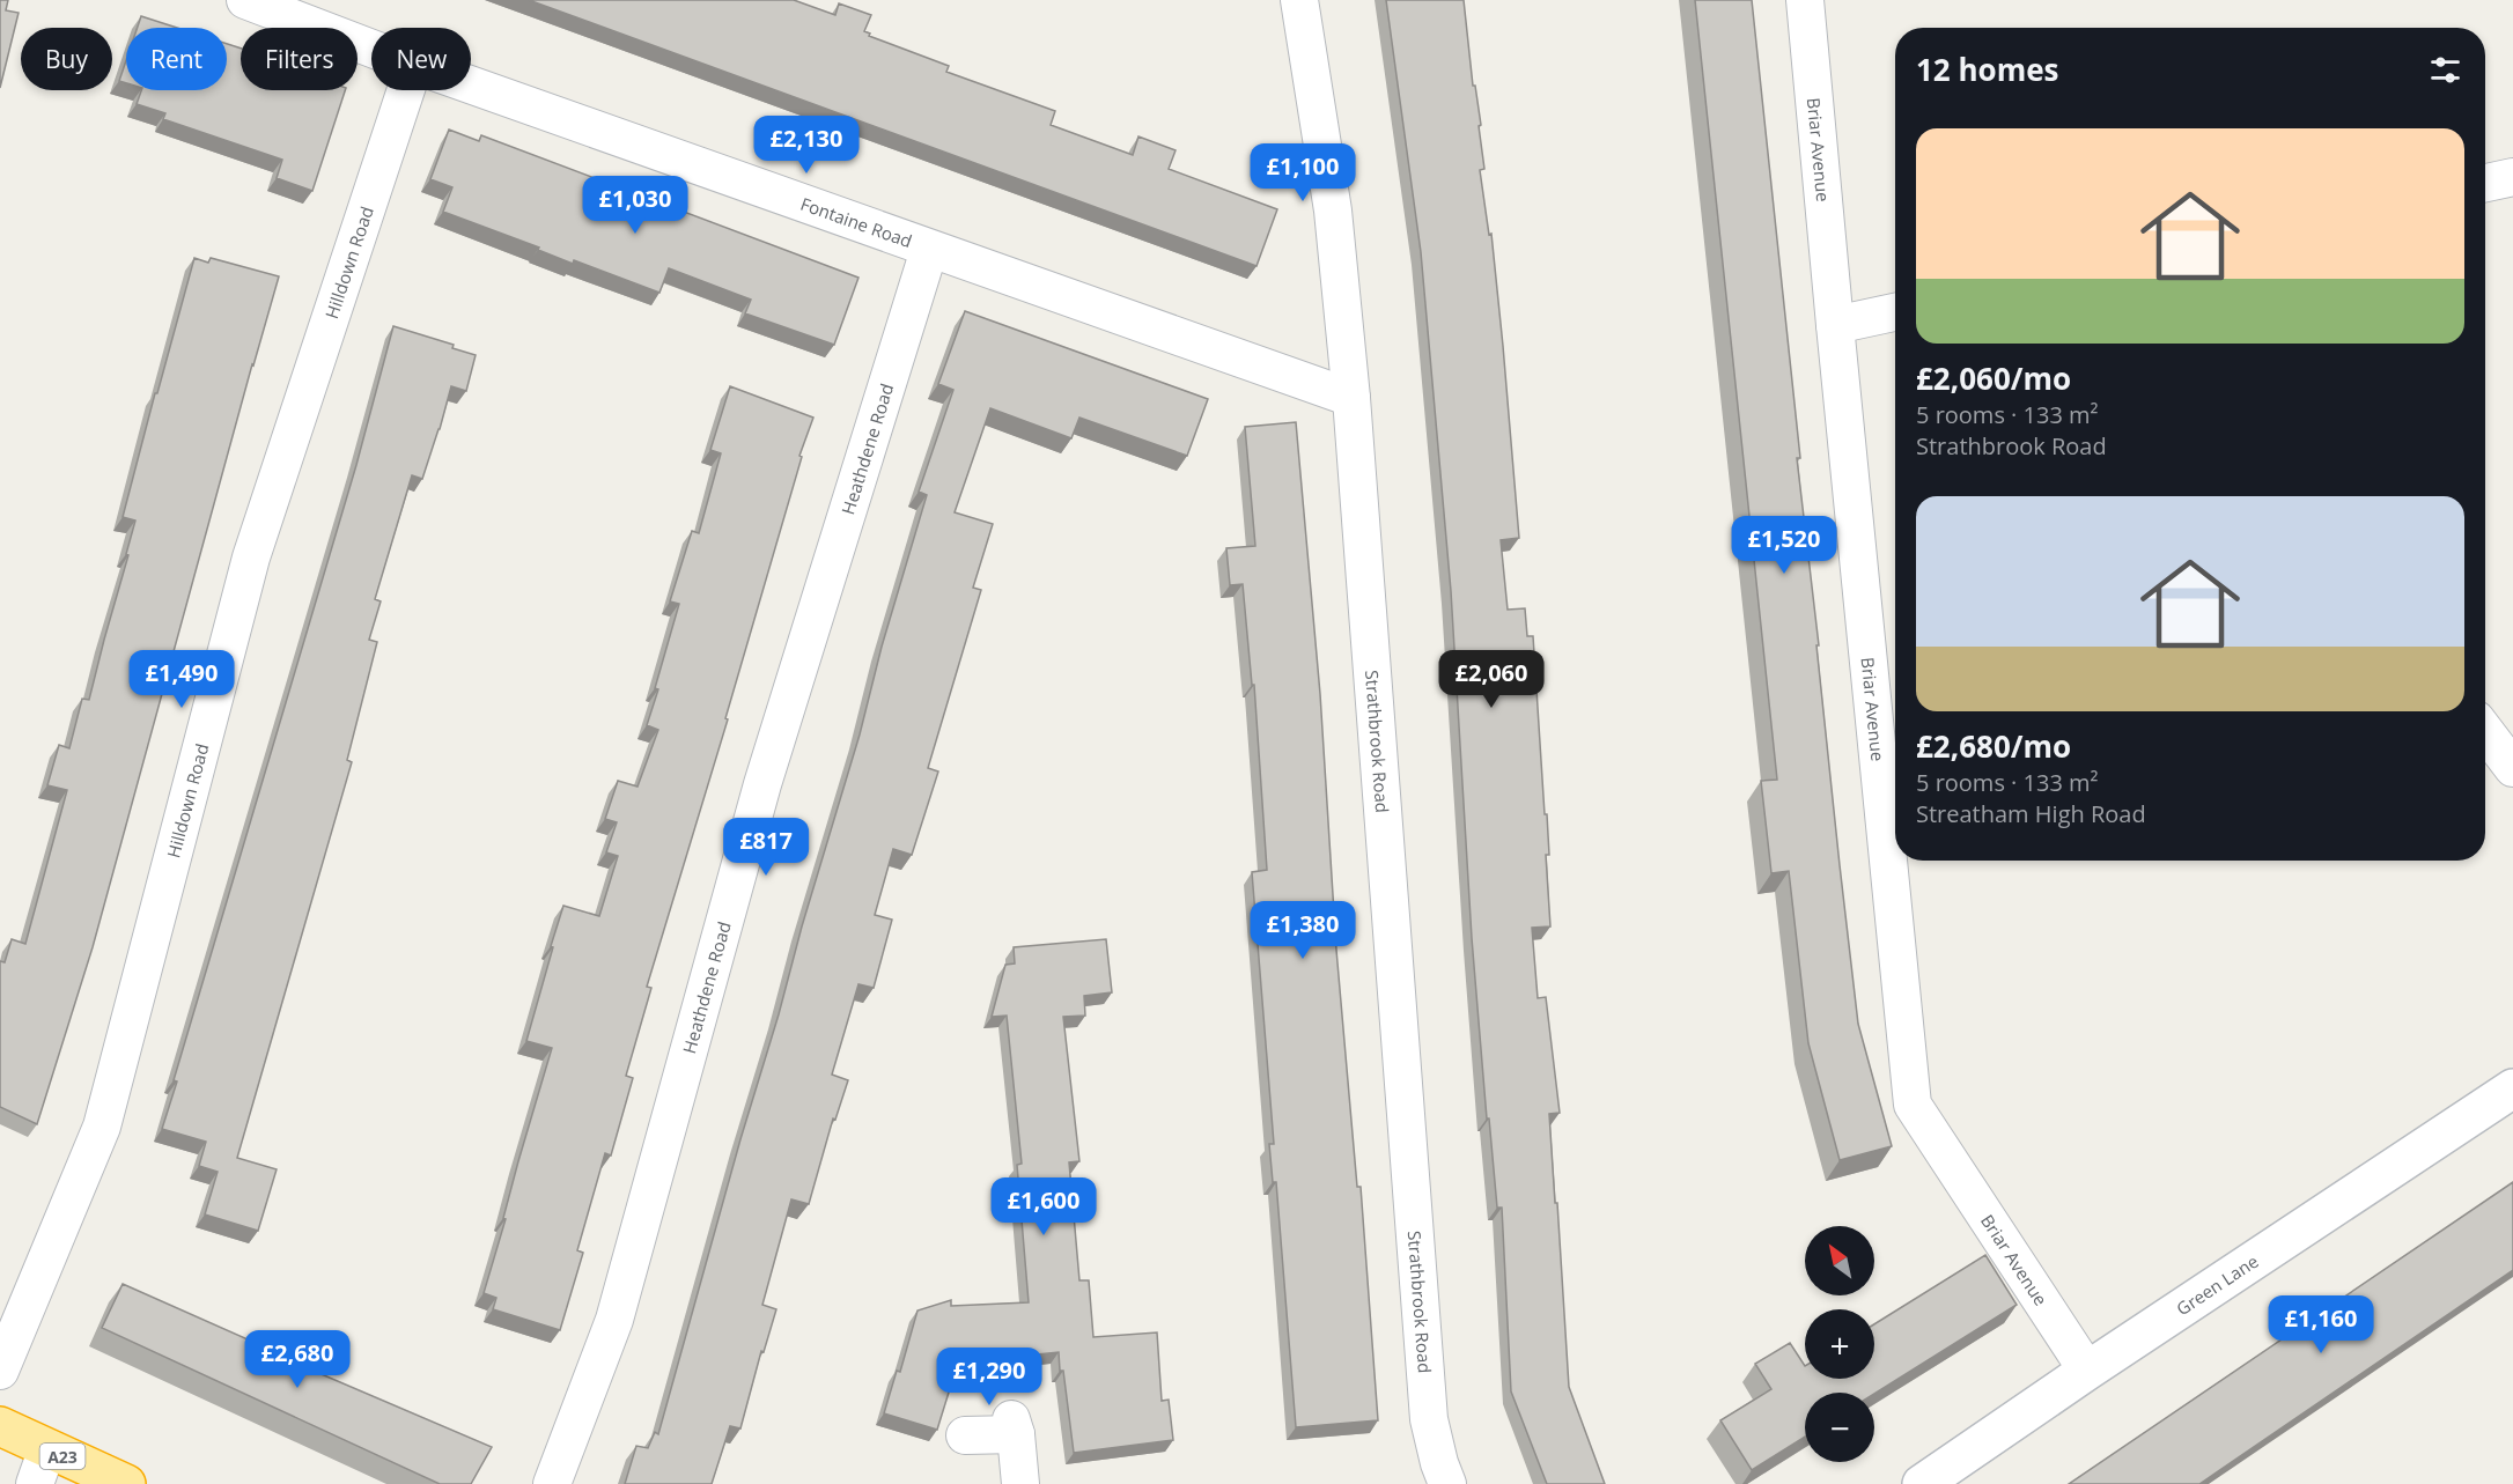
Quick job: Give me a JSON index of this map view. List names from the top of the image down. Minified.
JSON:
{"streets":{"highway":["A23"],"main road":["Green Lane"],"street":["Briar Avenue","Fontaine Road","Hilldown Road","Heathdene Road","Strathbrook Road"]},"crossings":[["Briar Avenue","Green Lane"],["Fontaine Road","Heathdene Road"],["Fontaine Road","Strathbrook Road"]],"north":"top left","page":{"chip":["Buy","Rent","Filters","New"],"heading":"12 homes","list":[{"name":"£2,060/mo","note":"5 rooms · 133 m² · Strathbrook Road"},{"name":"£2,680/mo","note":"5 rooms · 133 m² · Streatham High Road"}],"price":["£2,130","£1,100","£1,030","£1,520","£1,490","£2,060","£817","£1,380","£1,600","£1,160","£2,680","£1,290"],"map_buttons":["+","−"]}}
